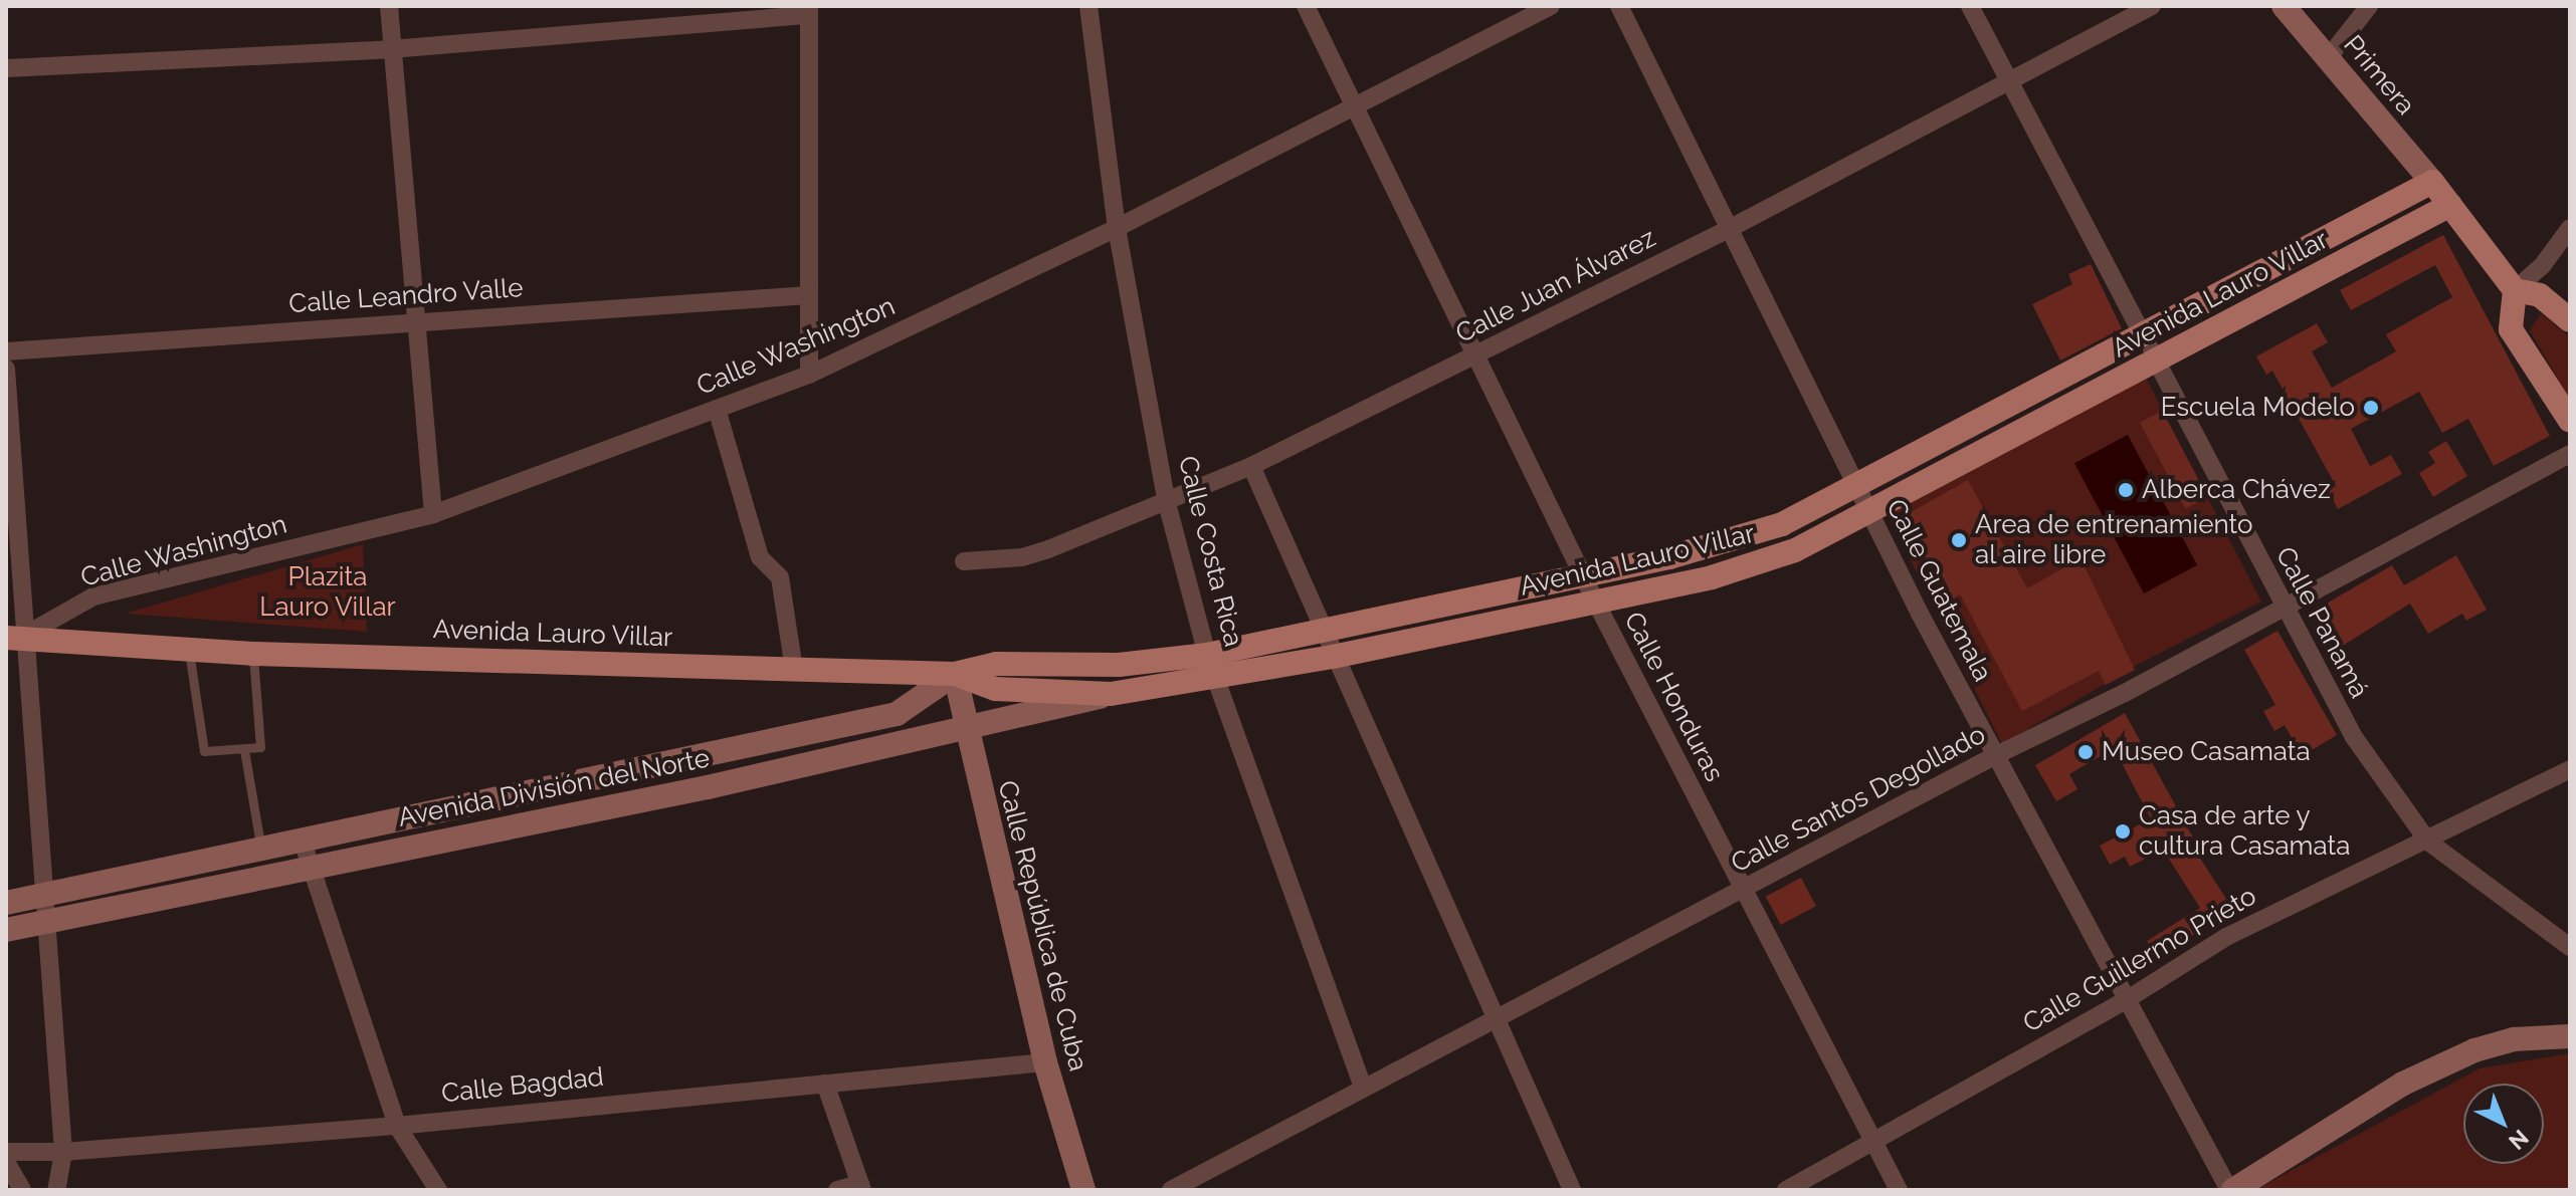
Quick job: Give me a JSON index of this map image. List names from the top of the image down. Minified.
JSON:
{"streets":{"main road":["Primera","Avenida Lauro Villar","Avenida División del Norte","Calle República de Cuba"],"street":["Calle Juan Álvarez","Calle Leandro Valle","Calle Washington","Calle Costa Rica","Calle Guatemala","Calle Panamá","Calle Honduras","Calle Santos Degollado","Calle Guillermo Prieto","Calle Bagdad"]},"crossings":[["Primera","Avenida Lauro Villar"],["Calle Juan Álvarez","Calle Costa Rica"],["Calle Juan Álvarez","Calle Guatemala"],["Calle Juan Álvarez","Calle Panamá"],["Calle Juan Álvarez","Calle Honduras"],["Avenida Lauro Villar","Calle Washington"],["Avenida Lauro Villar","Calle Costa Rica"],["Avenida Lauro Villar","Calle Guatemala"],["Avenida Lauro Villar","Calle Panamá"],["Avenida Lauro Villar","Calle Honduras"],["Avenida Lauro Villar","Avenida División del Norte"],["Avenida Lauro Villar","Calle República de Cuba"],["Calle Washington","Calle Costa Rica"],["Calle Washington","Calle Honduras"],["Calle Costa Rica","Calle Santos Degollado"],["Calle Guatemala","Calle Santos Degollado"],["Calle Guatemala","Calle Guillermo Prieto"],["Calle Panamá","Calle Santos Degollado"],["Calle Panamá","Calle Guillermo Prieto"],["Calle Honduras","Calle Santos Degollado"],["Calle Honduras","Calle Guillermo Prieto"],["Avenida División del Norte","Calle República de Cuba"],["Calle República de Cuba","Calle Bagdad"]],"parks":["Plazita Lauro Villar"],"places":["Escuela Modelo","Alberca Chávez","Area de entrenamiento al aire libre","Museo Casamata","Casa de arte y cultura Casamata"],"north":"bottom right"}
